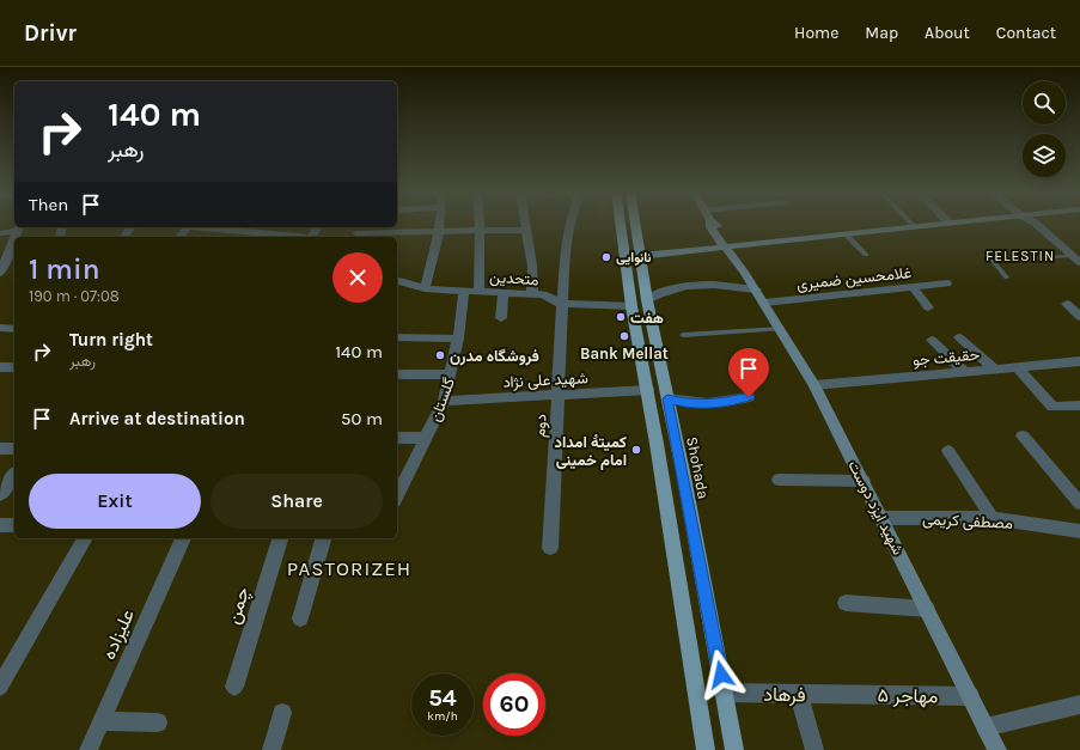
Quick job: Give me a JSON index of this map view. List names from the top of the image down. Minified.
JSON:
{"streets":{"main road":["Shohada","شهید ایزد دوست"],"street":["متحدین","غلامحسین ضمیری","حقیقت جو","شهید علی نژاد","گلستان","دوم","مصطفی کریمی","چمن","علیزاده","فرهاد","مهاجر ۵"]},"crossings":[["متحدین","گلستان"],["متحدین","دوم"],["غلامحسین ضمیری","Shohada"],["غلامحسین ضمیری","شهید ایزد دوست"],["حقیقت جو","شهید ایزد دوست"],["شهید علی نژاد","گلستان"],["شهید علی نژاد","دوم"],["Shohada","فرهاد"],["شهید ایزد دوست","مصطفی کریمی"],["شهید ایزد دوست","مهاجر ۵"],["فرهاد","مهاجر ۵"]],"districts":["FELESTIN","PASTORIZEH"],"places":["نانوایی","هفت","Bank Mellat","فروشگاه مدرن","کمیتهٔ امداد امام خمینی"],"page":{"header":"Drivr","nav":["Home","Map","About","Contact"],"turn":["140 m","رهبر"],"then":"Then","heading":["1 min","190 m · 07:08"],"list":[{"name":"Turn right","note":"رهبر","value":"140 m"},{"name":"Arrive at destination","value":"50 m"}],"buttons":["Exit","Share"],"speed":"54 km/h","limit":"60"}}
